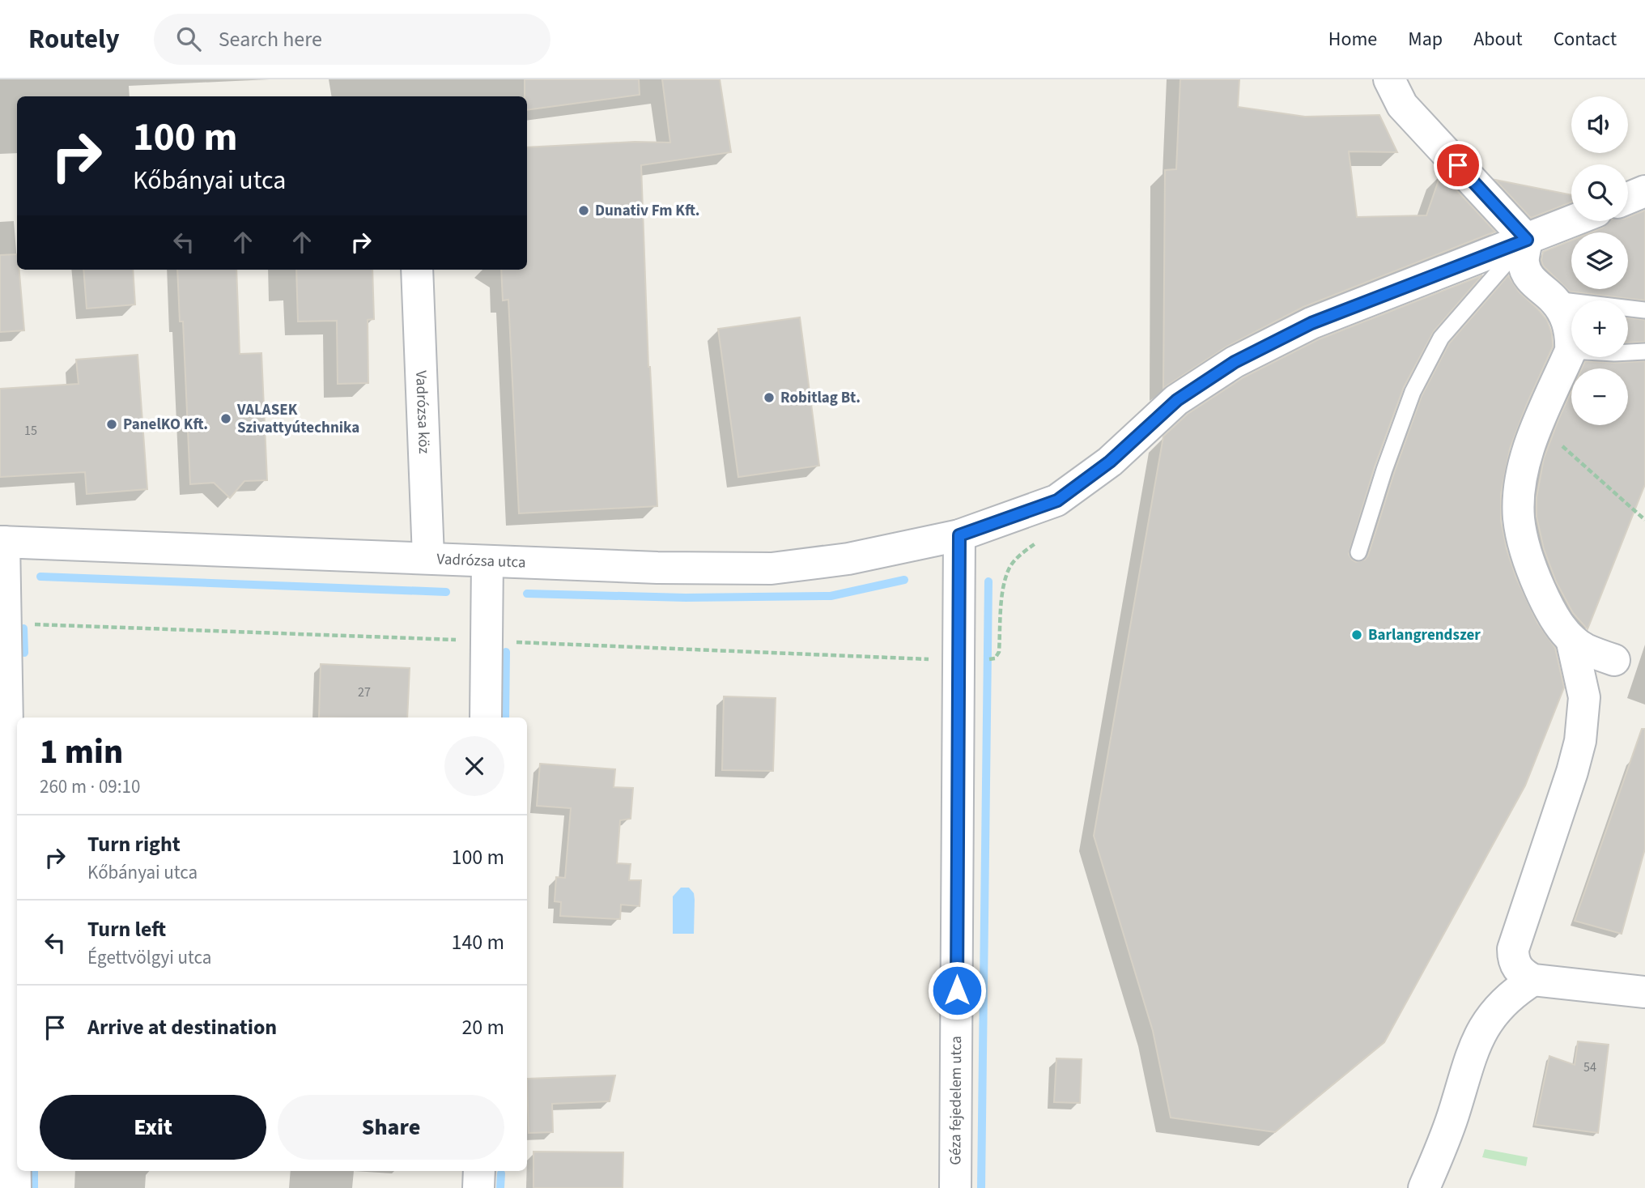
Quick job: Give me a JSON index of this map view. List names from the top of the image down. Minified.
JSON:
{"streets":{"street":["Vadrózsa köz","Vadrózsa utca","Géza fejedelem utca"]},"crossings":[["Vadrózsa köz","Vadrózsa utca"],["Vadrózsa utca","Géza fejedelem utca"]],"places":["Dunativ Fm Kft.","Robitlag Bt.","VALASEK Szivattyútechnika","PanelKO Kft.","Barlangrendszer"],"house_numbers":["15","27","54"],"page":{"header":"Routely","search":"Search here","nav":["Home","Map","About","Contact"],"map_buttons":["+","−"],"turn":["100 m","Kőbányai utca"],"heading":["1 min","260 m · 09:10"],"list":[{"name":"Turn right","note":"Kőbányai utca","value":"100 m"},{"name":"Turn left","note":"Égettvölgyi utca","value":"140 m"},{"name":"Arrive at destination","value":"20 m"}],"buttons":["Exit","Share"]}}
